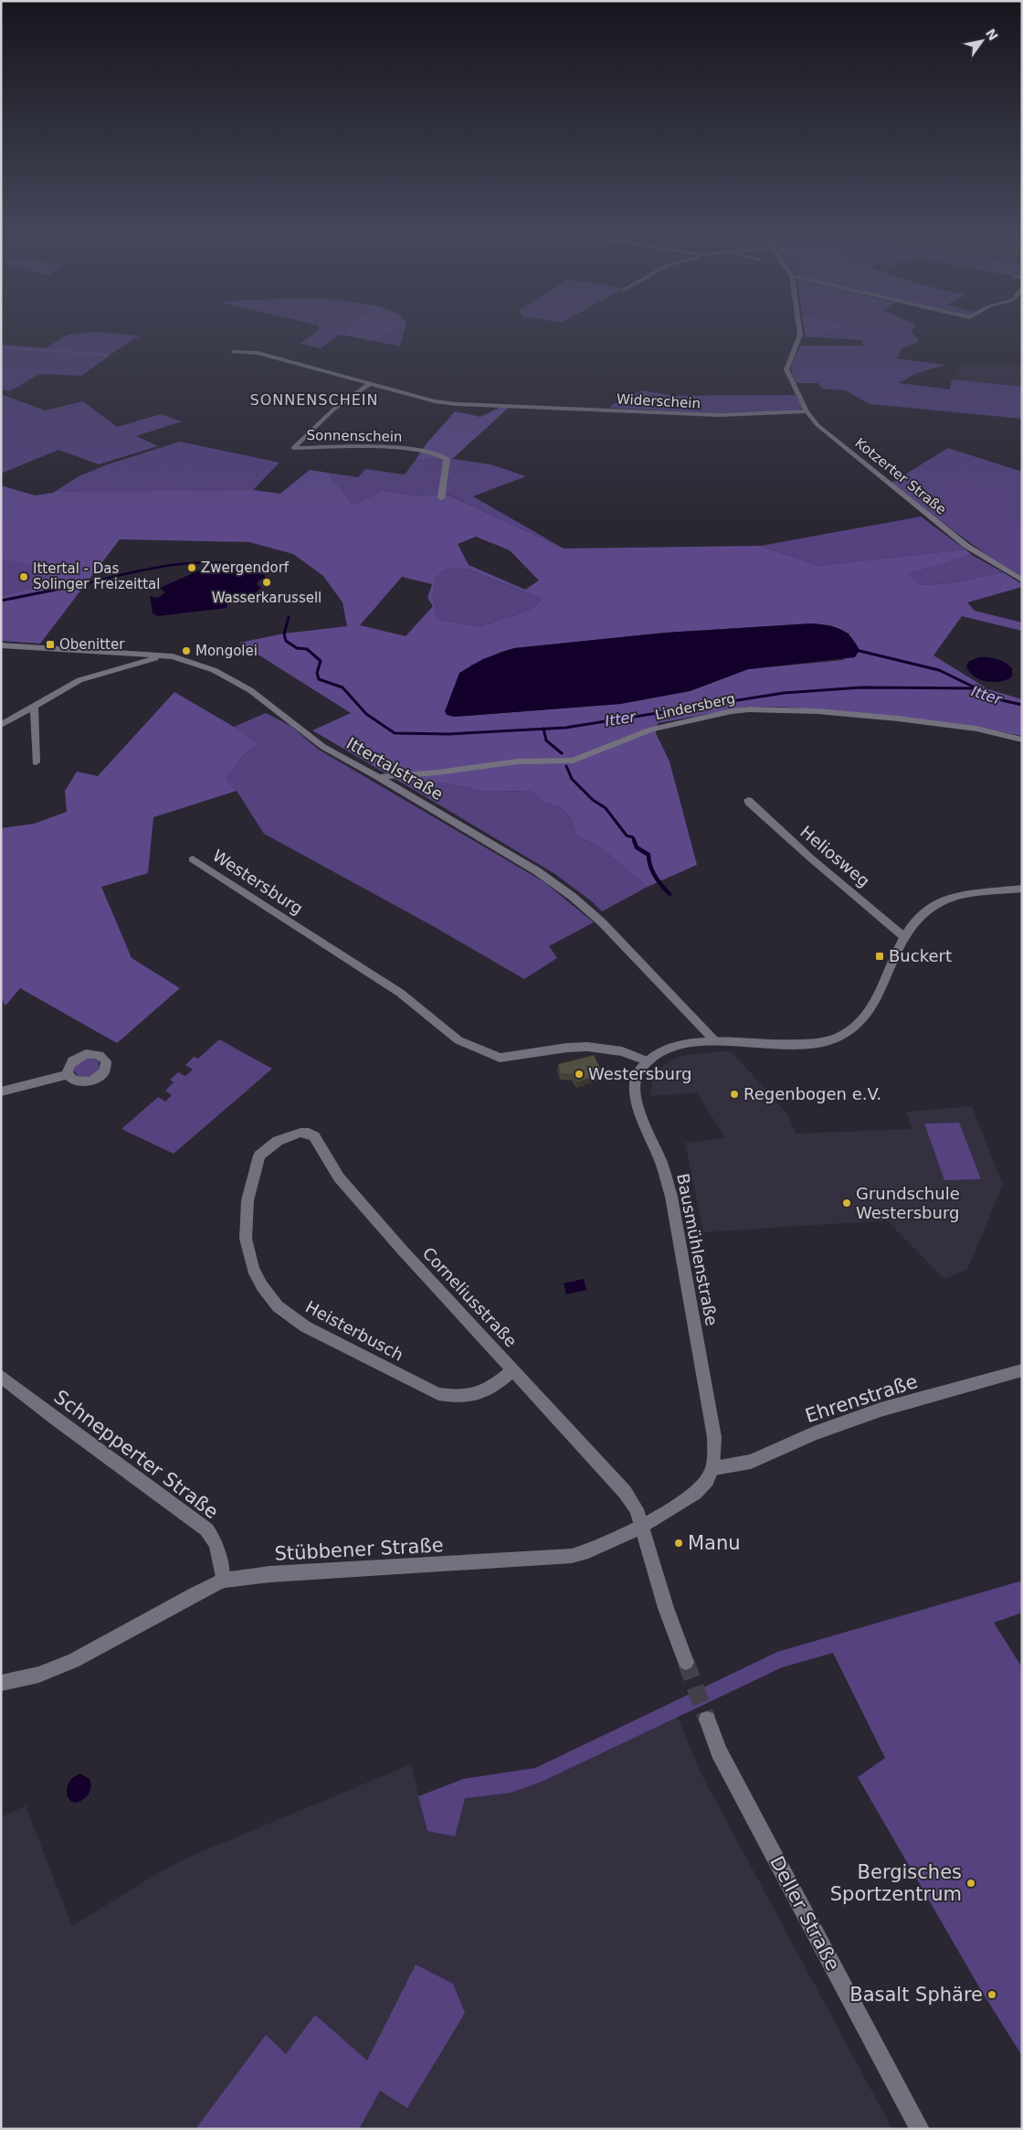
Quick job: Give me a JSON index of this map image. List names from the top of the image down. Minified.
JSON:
{"streets":{"street":["Widerschein","Sonnenschein","Kotzerter Straße","Lindersberg","Ittertalstraße","Heliosweg","Westersburg","Bausmühlenstraße","Corneliusstraße","Heisterbusch","Ehrenstraße","Schnepperter Straße","Stübbener Straße","Deller Straße"]},"crossings":[["Widerschein","Sonnenschein"],["Widerschein","Kotzerter Straße"],["Lindersberg","Ittertalstraße"],["Ittertalstraße","Bausmühlenstraße"],["Heliosweg","Bausmühlenstraße"],["Westersburg","Bausmühlenstraße"],["Bausmühlenstraße","Ehrenstraße"],["Bausmühlenstraße","Stübbener Straße"],["Corneliusstraße","Heisterbusch"],["Corneliusstraße","Stübbener Straße"],["Ehrenstraße","Stübbener Straße"],["Schnepperter Straße","Stübbener Straße"]],"districts":["SONNENSCHEIN"],"water":["Itter"],"places":{"other":["Zwergendorf","Ittertal - Das Solinger Freizeittal","Wasserkarussell","Mongolei","Westersburg","Regenbogen e.V.","Grundschule Westersburg","Manu","Bergisches Sportzentrum","Basalt Sphäre"],"transit":["Obenitter","Buckert"]},"north":"top right"}
